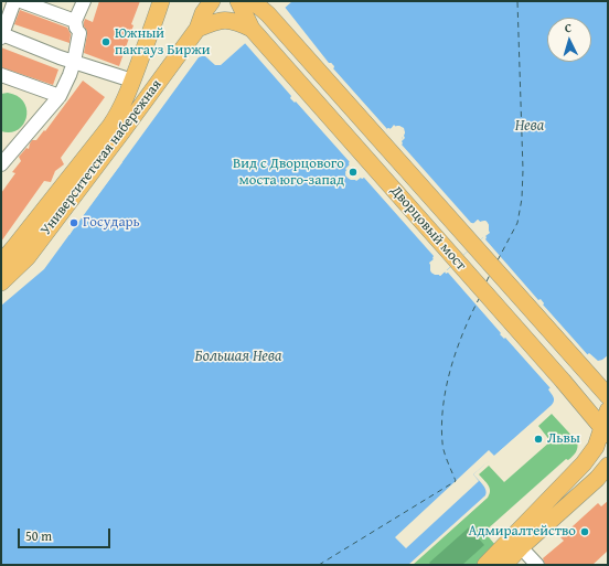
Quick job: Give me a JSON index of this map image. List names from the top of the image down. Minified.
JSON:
{"streets":{"main road":["Университетская набережная","Дворцовый мост"]},"water":["Нева","Большая Нева"],"places":["Южный пакгауз Биржи","Вид с Дворцового моста юго-запад","Государь","Львы","Адмиралтейство"],"scale_bar":"50 m","north":"top"}
